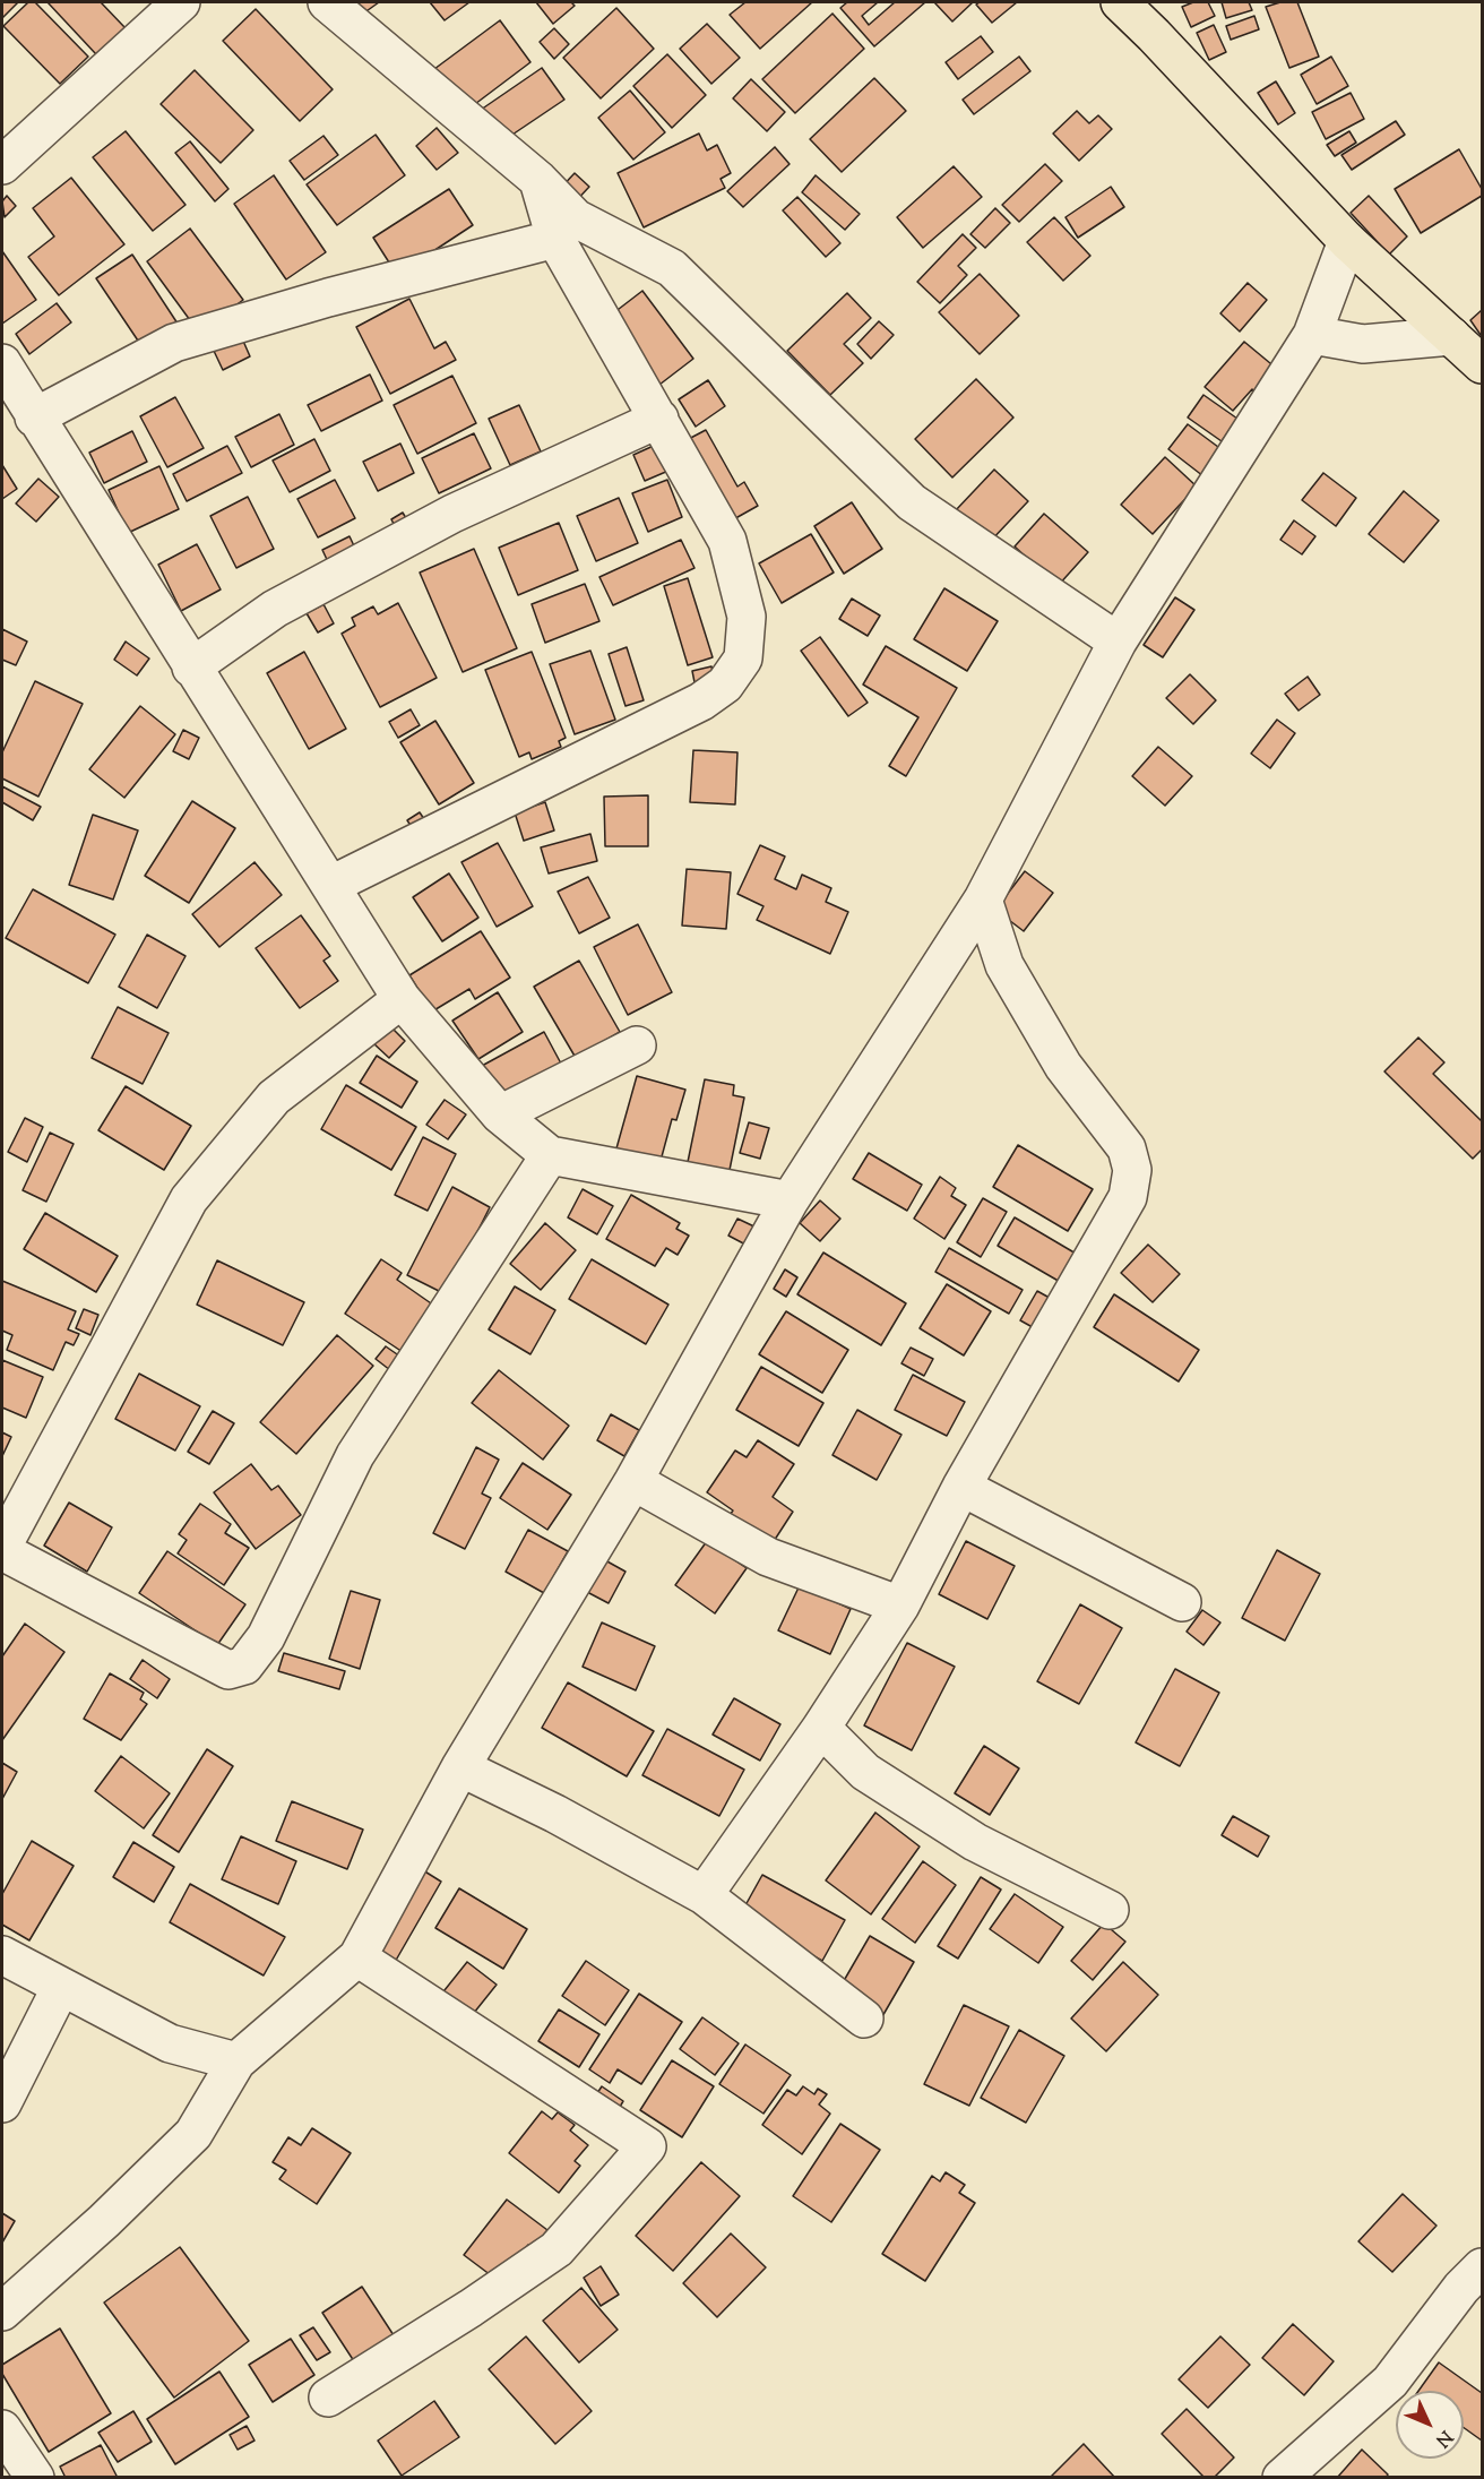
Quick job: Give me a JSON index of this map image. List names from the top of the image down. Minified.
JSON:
{"north":"bottom right"}
